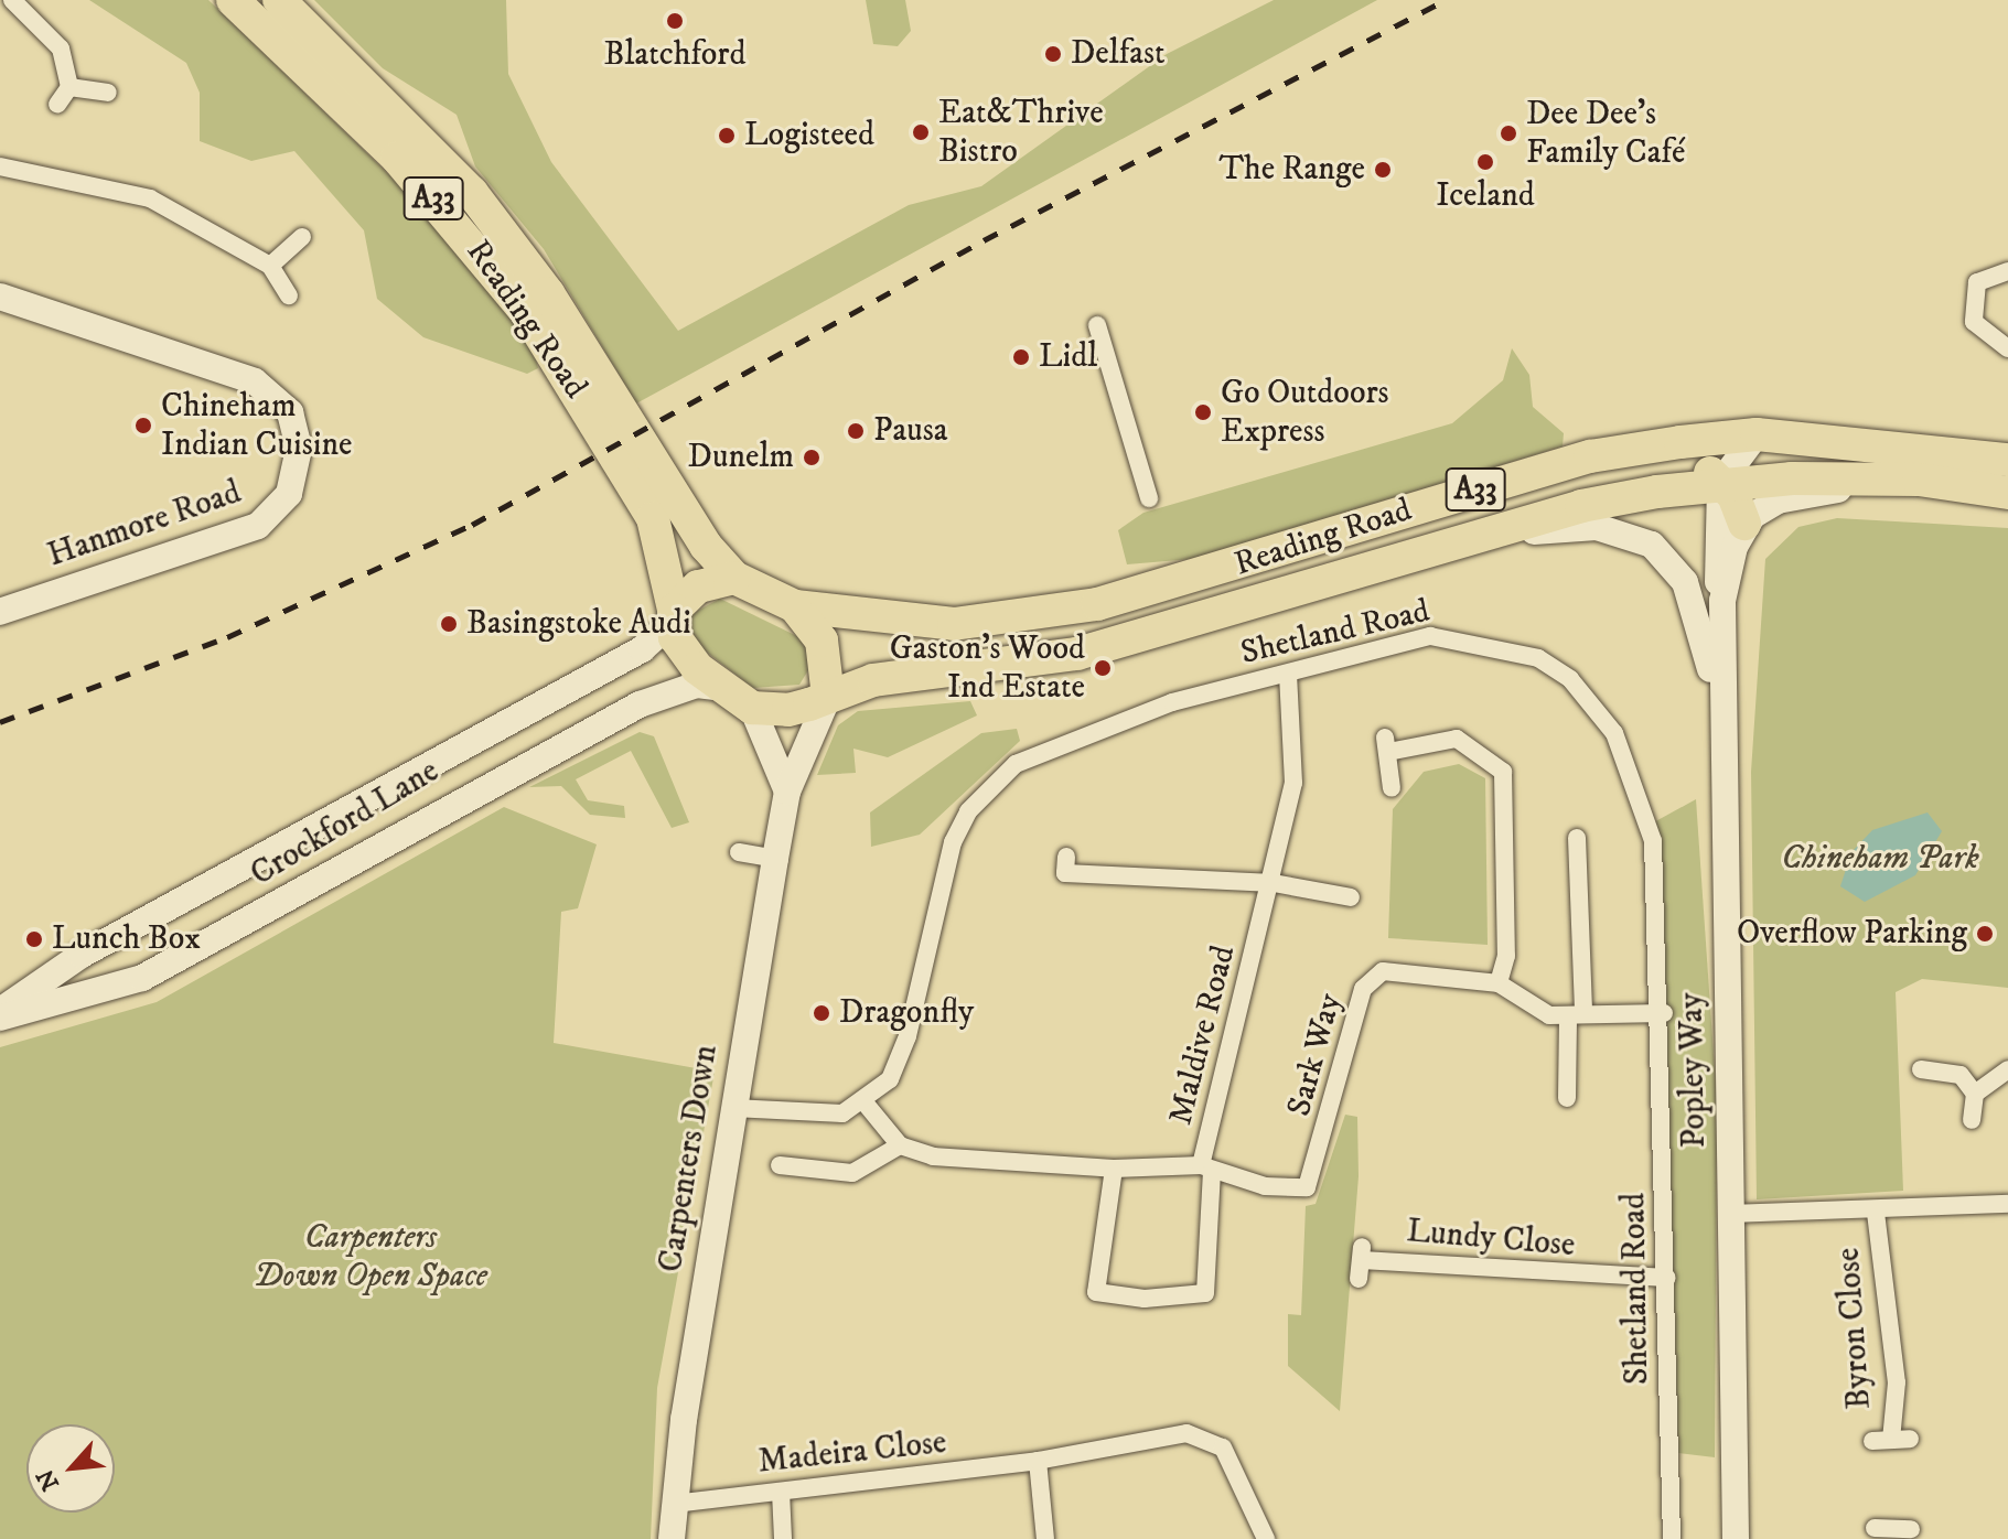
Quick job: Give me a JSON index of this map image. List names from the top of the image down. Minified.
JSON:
{"streets":{"highway":["A33","Reading Road"],"street":["Hanmore Road","Shetland Road","Crockford Lane","Maldive Road","Sark Way","Popley Way","Carpenters Down","Lundy Close","Byron Close","Madeira Close"]},"crossings":[["A33","Reading Road"],["A33","Crockford Lane"],["A33","Popley Way"],["A33","Carpenters Down"],["Reading Road","Crockford Lane"],["Reading Road","Popley Way"],["Reading Road","Carpenters Down"],["Shetland Road","Maldive Road"],["Shetland Road","Sark Way"],["Shetland Road","Lundy Close"],["Crockford Lane","Carpenters Down"],["Maldive Road","Sark Way"],["Carpenters Down","Madeira Close"]],"parks":["Chineham Park","Carpenters Down Open Space"],"places":["Blatchford","Delfast","Eat&Thrive Bistro","Dee Dee's Family Café","Logisteed","Iceland","The Range","Lidl","Go Outdoors Express","Chineham Indian Cuisine","Pausa","Dunelm","Basingstoke Audi","Gaston's Wood Ind Estate","Overflow Parking","Lunch Box","Dragonfly"],"north":"bottom left"}
